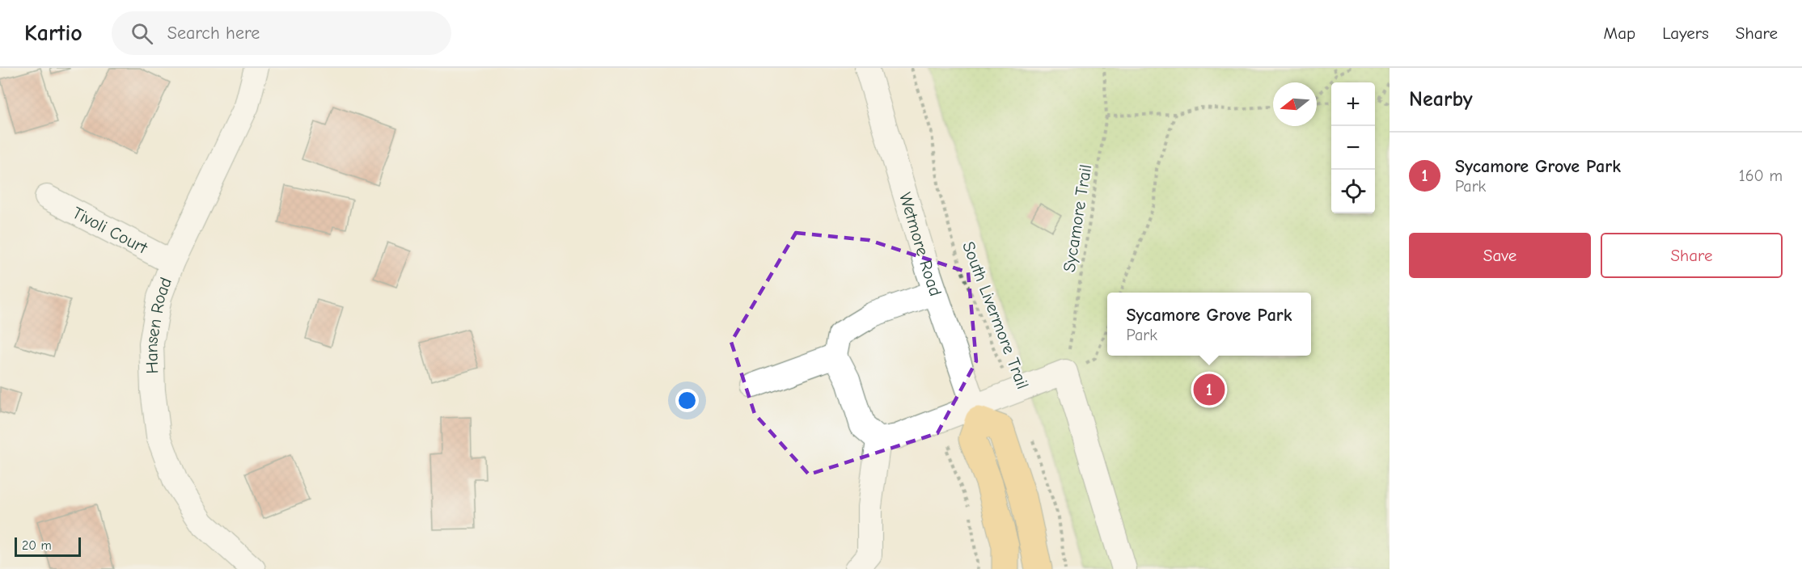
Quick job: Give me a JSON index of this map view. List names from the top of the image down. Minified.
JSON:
{"streets":{"street":["Tivoli Court","Wetmore Road","Hansen Road"],"path":["Sycamore Trail","South Livermore Trail"]},"crossings":[["Tivoli Court","Hansen Road"]],"scale_bar":"20 m","north":"left","page":{"header":"Kartio","search":"Search here","nav":["Map","Layers","Share"],"heading":"Nearby","map_buttons":["+","−"],"list":[{"mark":"1","name":"Sycamore Grove Park","note":"Park","value":"160 m"}],"buttons":["Save","Share"],"popup":["Sycamore Grove Park","Park"],"pins":"1","scale":"20 m"}}
